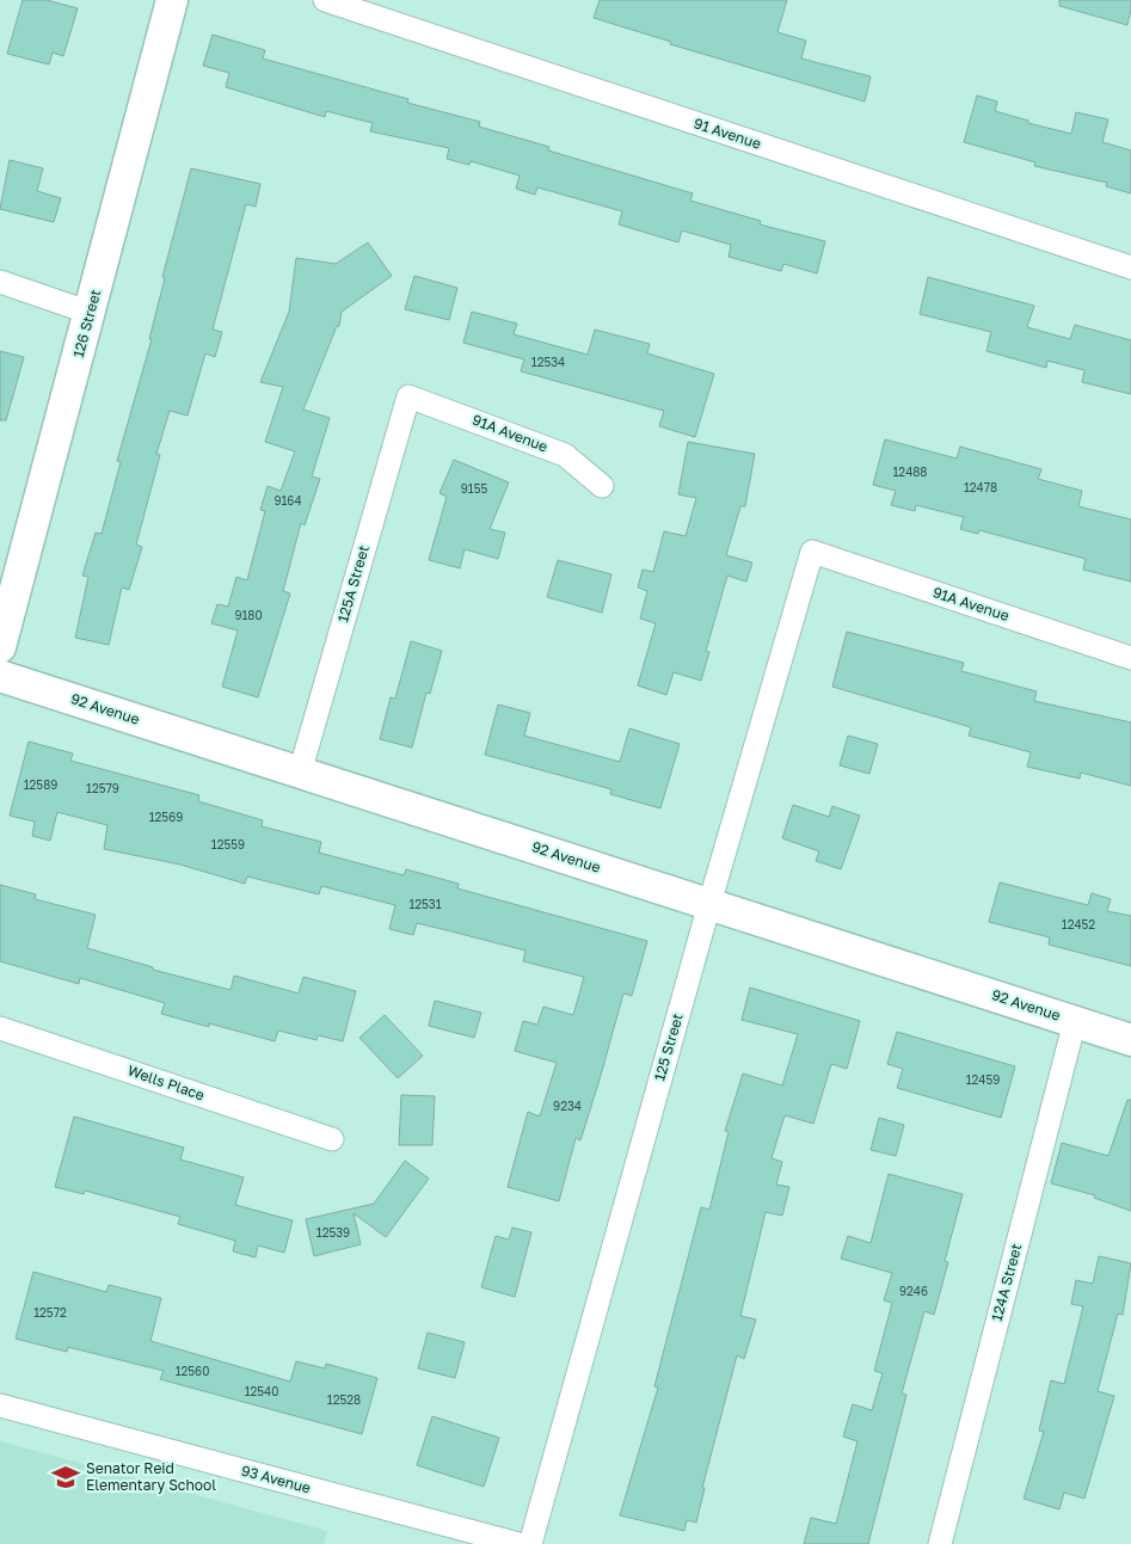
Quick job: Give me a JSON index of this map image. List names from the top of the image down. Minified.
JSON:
{"streets":{"street":["91 Avenue","126 Street","91A Avenue","125A Street","92 Avenue","125 Street","Wells Place","124A Street","93 Avenue"]},"crossings":[["91A Avenue","125A Street"],["91A Avenue","125 Street"],["125A Street","92 Avenue"],["92 Avenue","125 Street"],["92 Avenue","124A Street"]],"places":{"school or university":["Senator Reid Elementary School"]},"house_numbers":["12534","12488","12478","9155","9164","9180","12589","12579","12569","12559","12531","12452","12459","9234","12539","9246","12572","12560","12540","12528"]}
